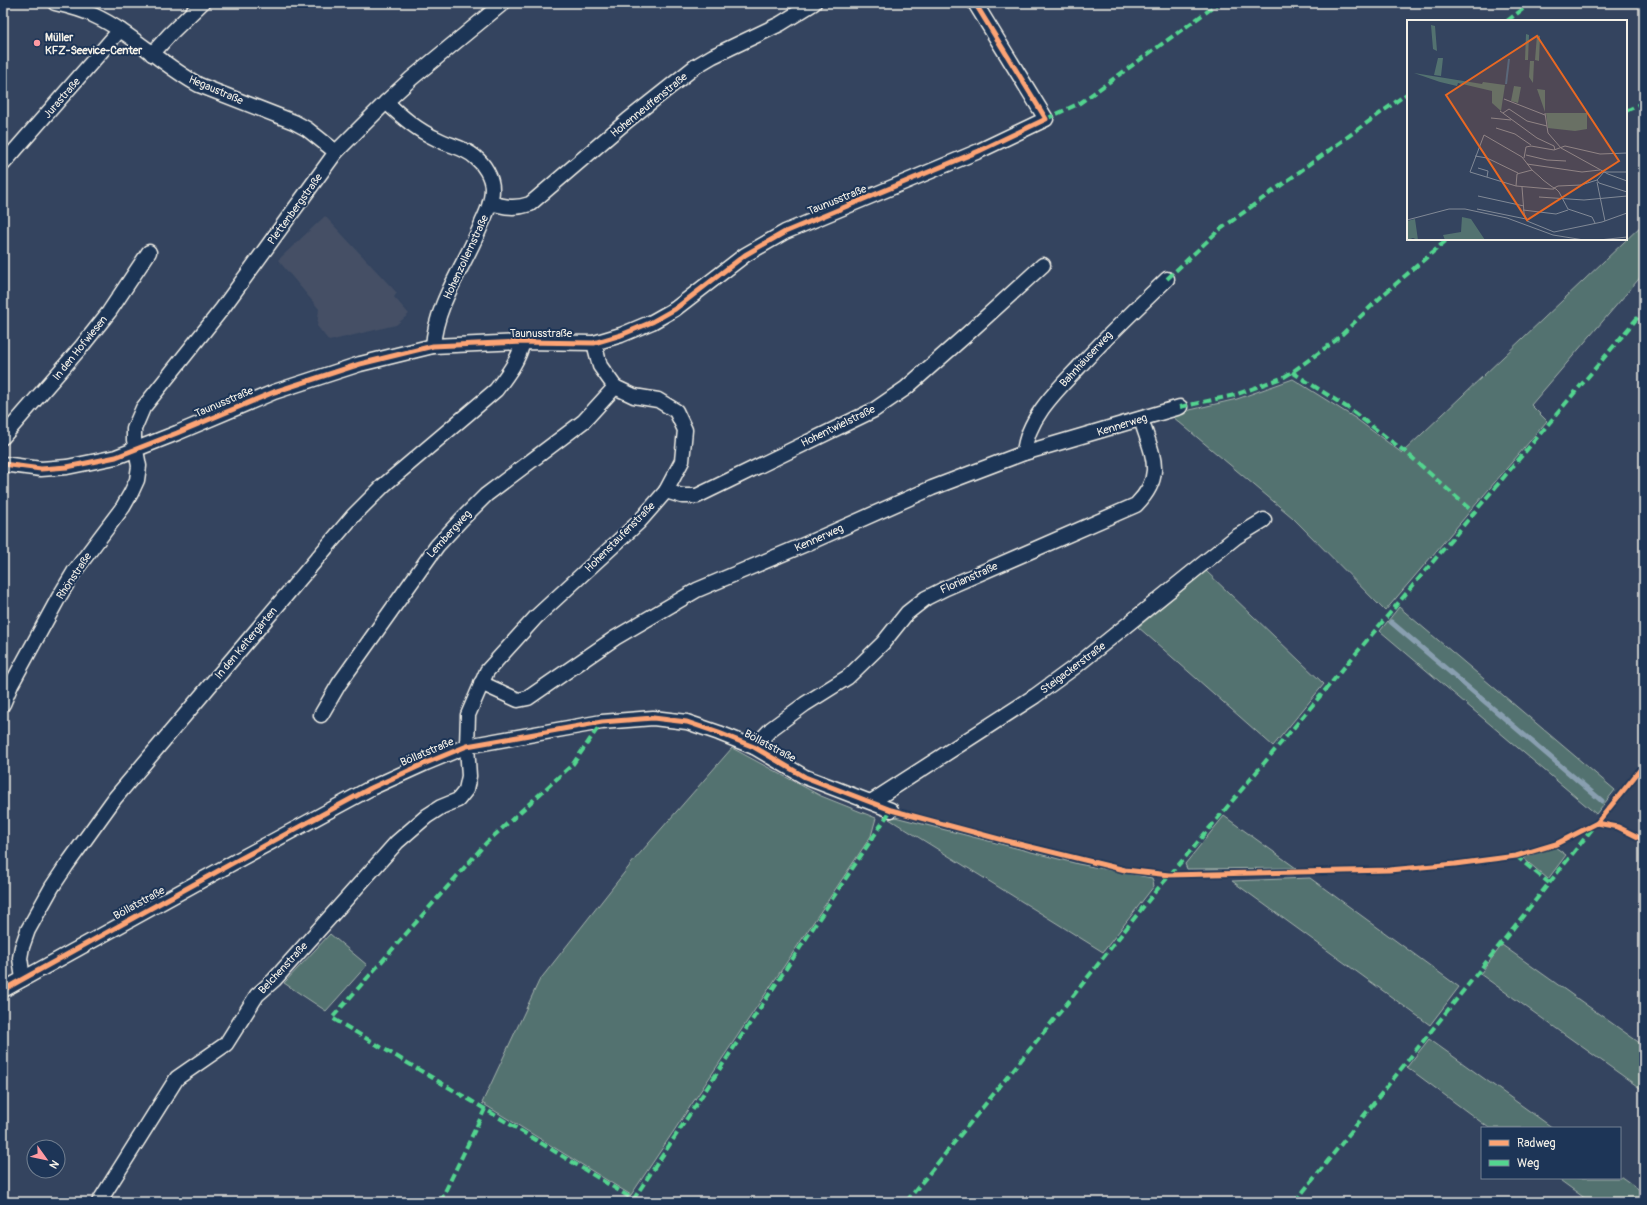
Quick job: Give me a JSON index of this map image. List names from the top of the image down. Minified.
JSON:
{"streets":{"street":["Hegaustraße","Jurastraße","Hohenneuffenstraße","Taunusstraße","Plettenbergstraße","Hohenzollernstraße","In den Hofwiesen","Bahnhäuserweg","Kennerweg","Hohentwielstraße","Lembergweg","Hohenstaufenstraße","Rhönstraße","Florianstraße","In den Keltergärten","Steigackerstraße","Böllatstraße","Belchenstraße"]},"crossings":[["Hegaustraße","Jurastraße"],["Hegaustraße","Plettenbergstraße"],["Hohenneuffenstraße","Hohenzollernstraße"],["Taunusstraße","Plettenbergstraße"],["Taunusstraße","Hohenzollernstraße"],["Taunusstraße","Hohenstaufenstraße"],["Taunusstraße","Rhönstraße"],["Taunusstraße","In den Keltergärten"],["Plettenbergstraße","Hohenzollernstraße"],["Plettenbergstraße","Rhönstraße"],["Bahnhäuserweg","Kennerweg"],["Kennerweg","Hohenstaufenstraße"],["Kennerweg","Florianstraße"],["Hohentwielstraße","Hohenstaufenstraße"],["Lembergweg","Hohenstaufenstraße"],["Hohenstaufenstraße","Böllatstraße"],["Hohenstaufenstraße","Belchenstraße"],["Florianstraße","Böllatstraße"],["In den Keltergärten","Böllatstraße"],["Steigackerstraße","Böllatstraße"],["Böllatstraße","Belchenstraße"]],"places":["Müller KFZ-Seevice-Center"],"legend":["Radweg","Weg"],"north":"bottom right"}
